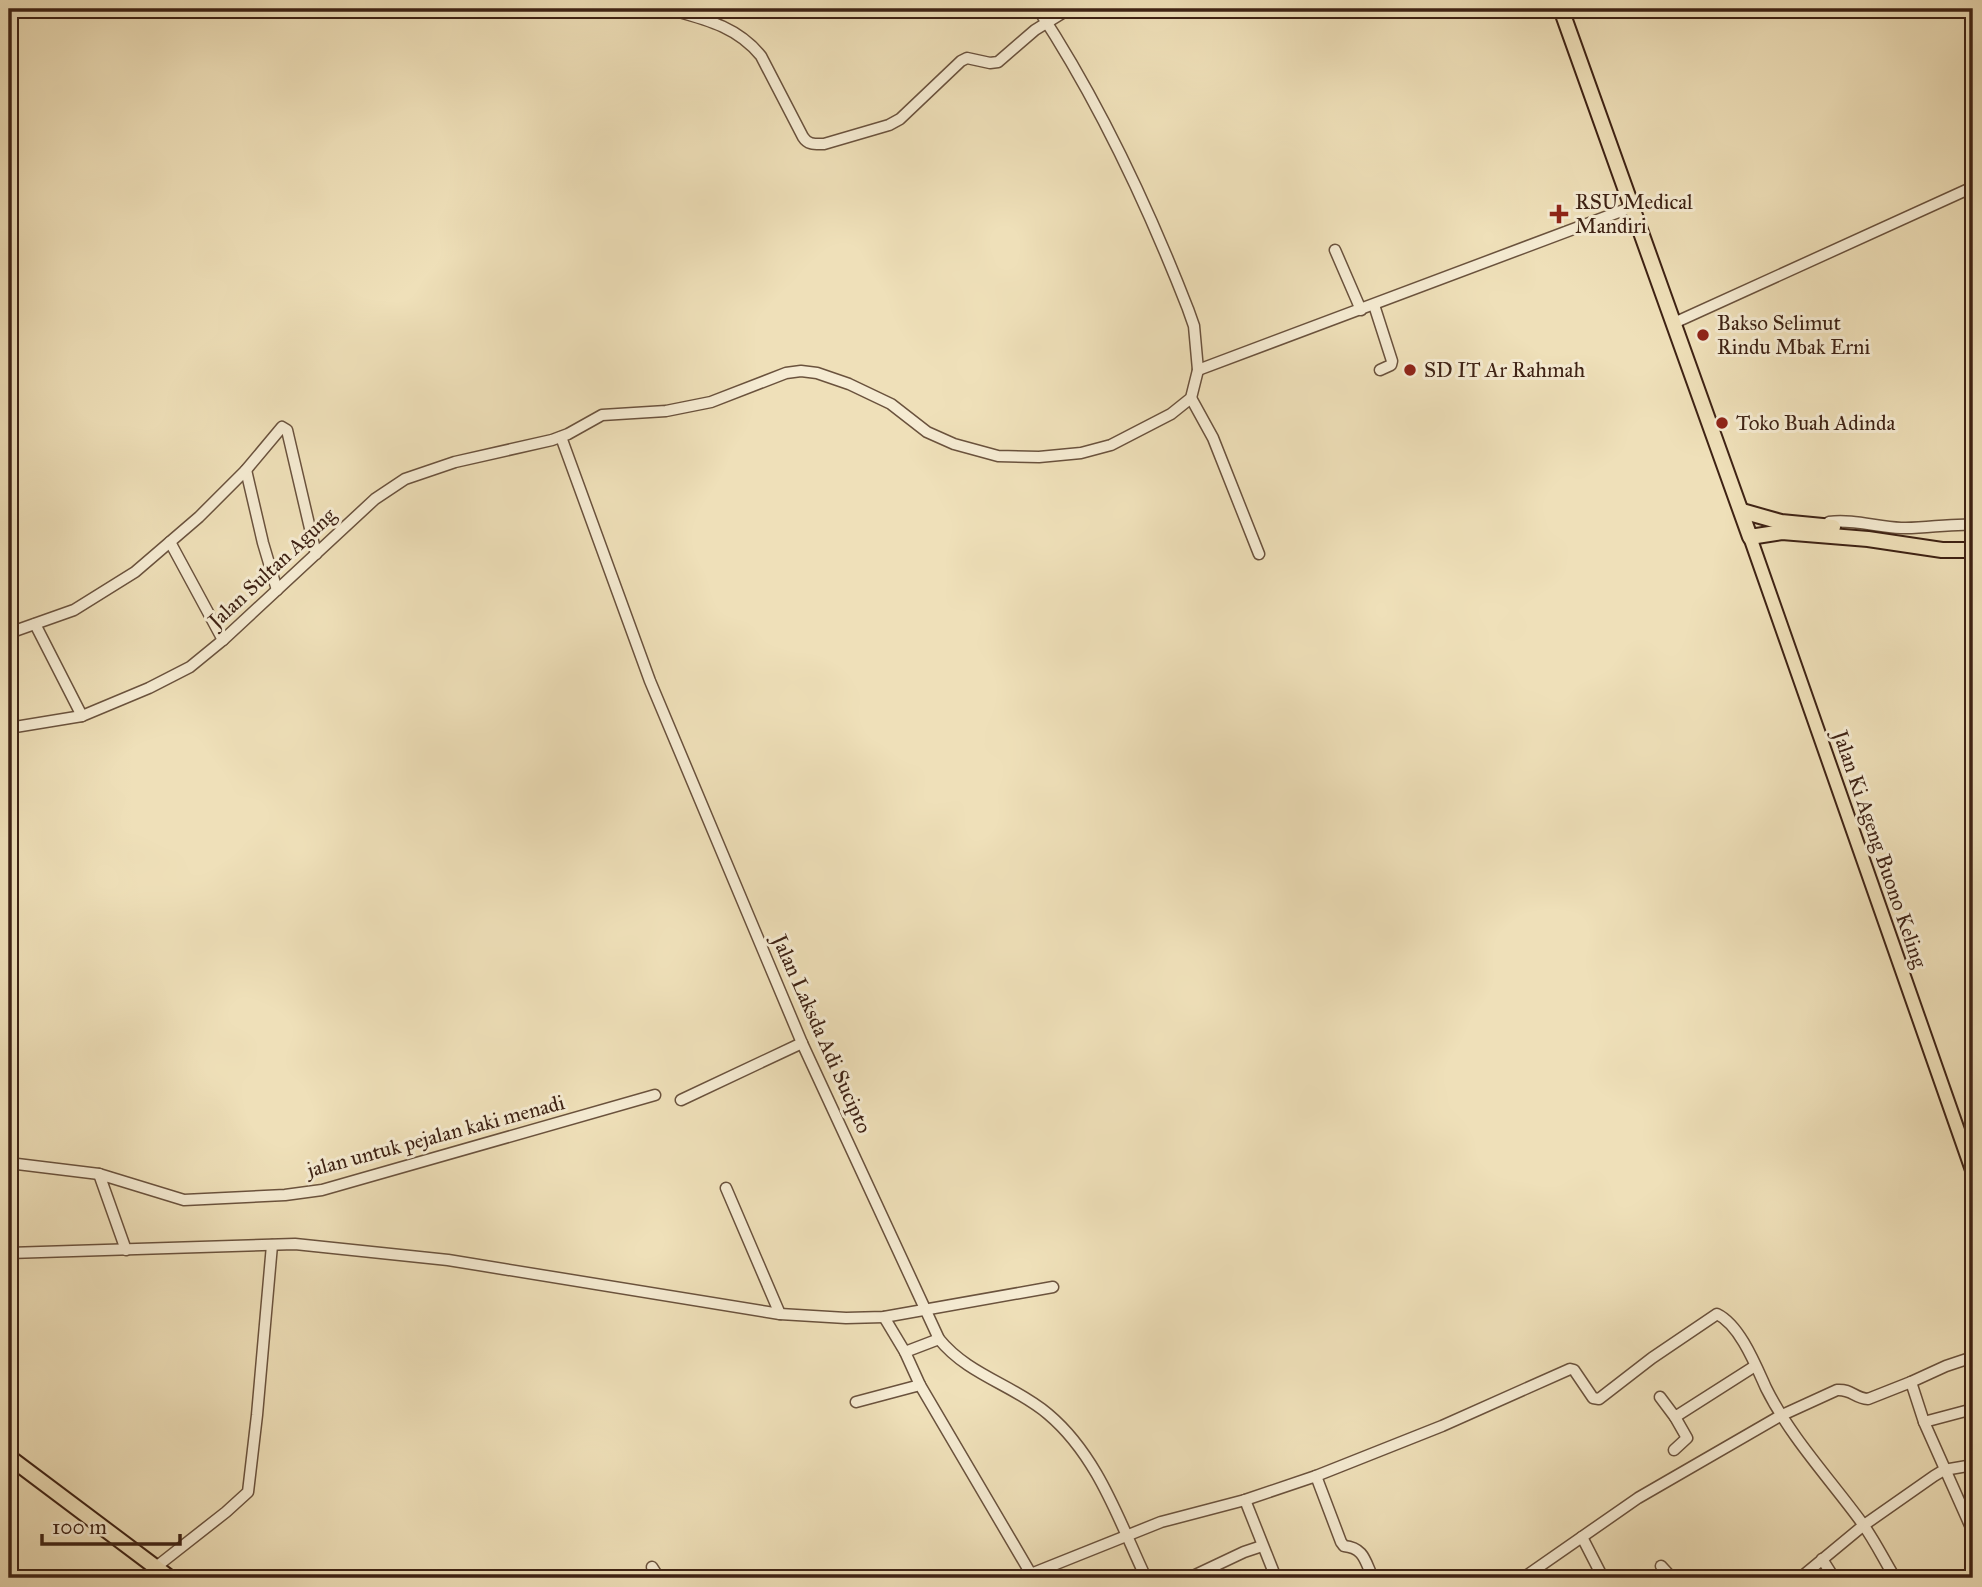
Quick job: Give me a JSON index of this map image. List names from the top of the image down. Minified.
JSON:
{"streets":{"main road":["Jalan Ki Ageng Buono Keling"],"street":["Jalan Sultan Agung","Jalan Laksda Adi Sucipto","jalan untuk pejalan kaki menadi"]},"crossings":[["Jalan Sultan Agung","Jalan Laksda Adi Sucipto"]],"places":{"health":["RSU Medical Mandiri"],"other":["Bakso Selimut Rindu Mbak Erni","SD IT Ar Rahmah","Toko Buah Adinda"]},"scale_bar":"100 m"}
